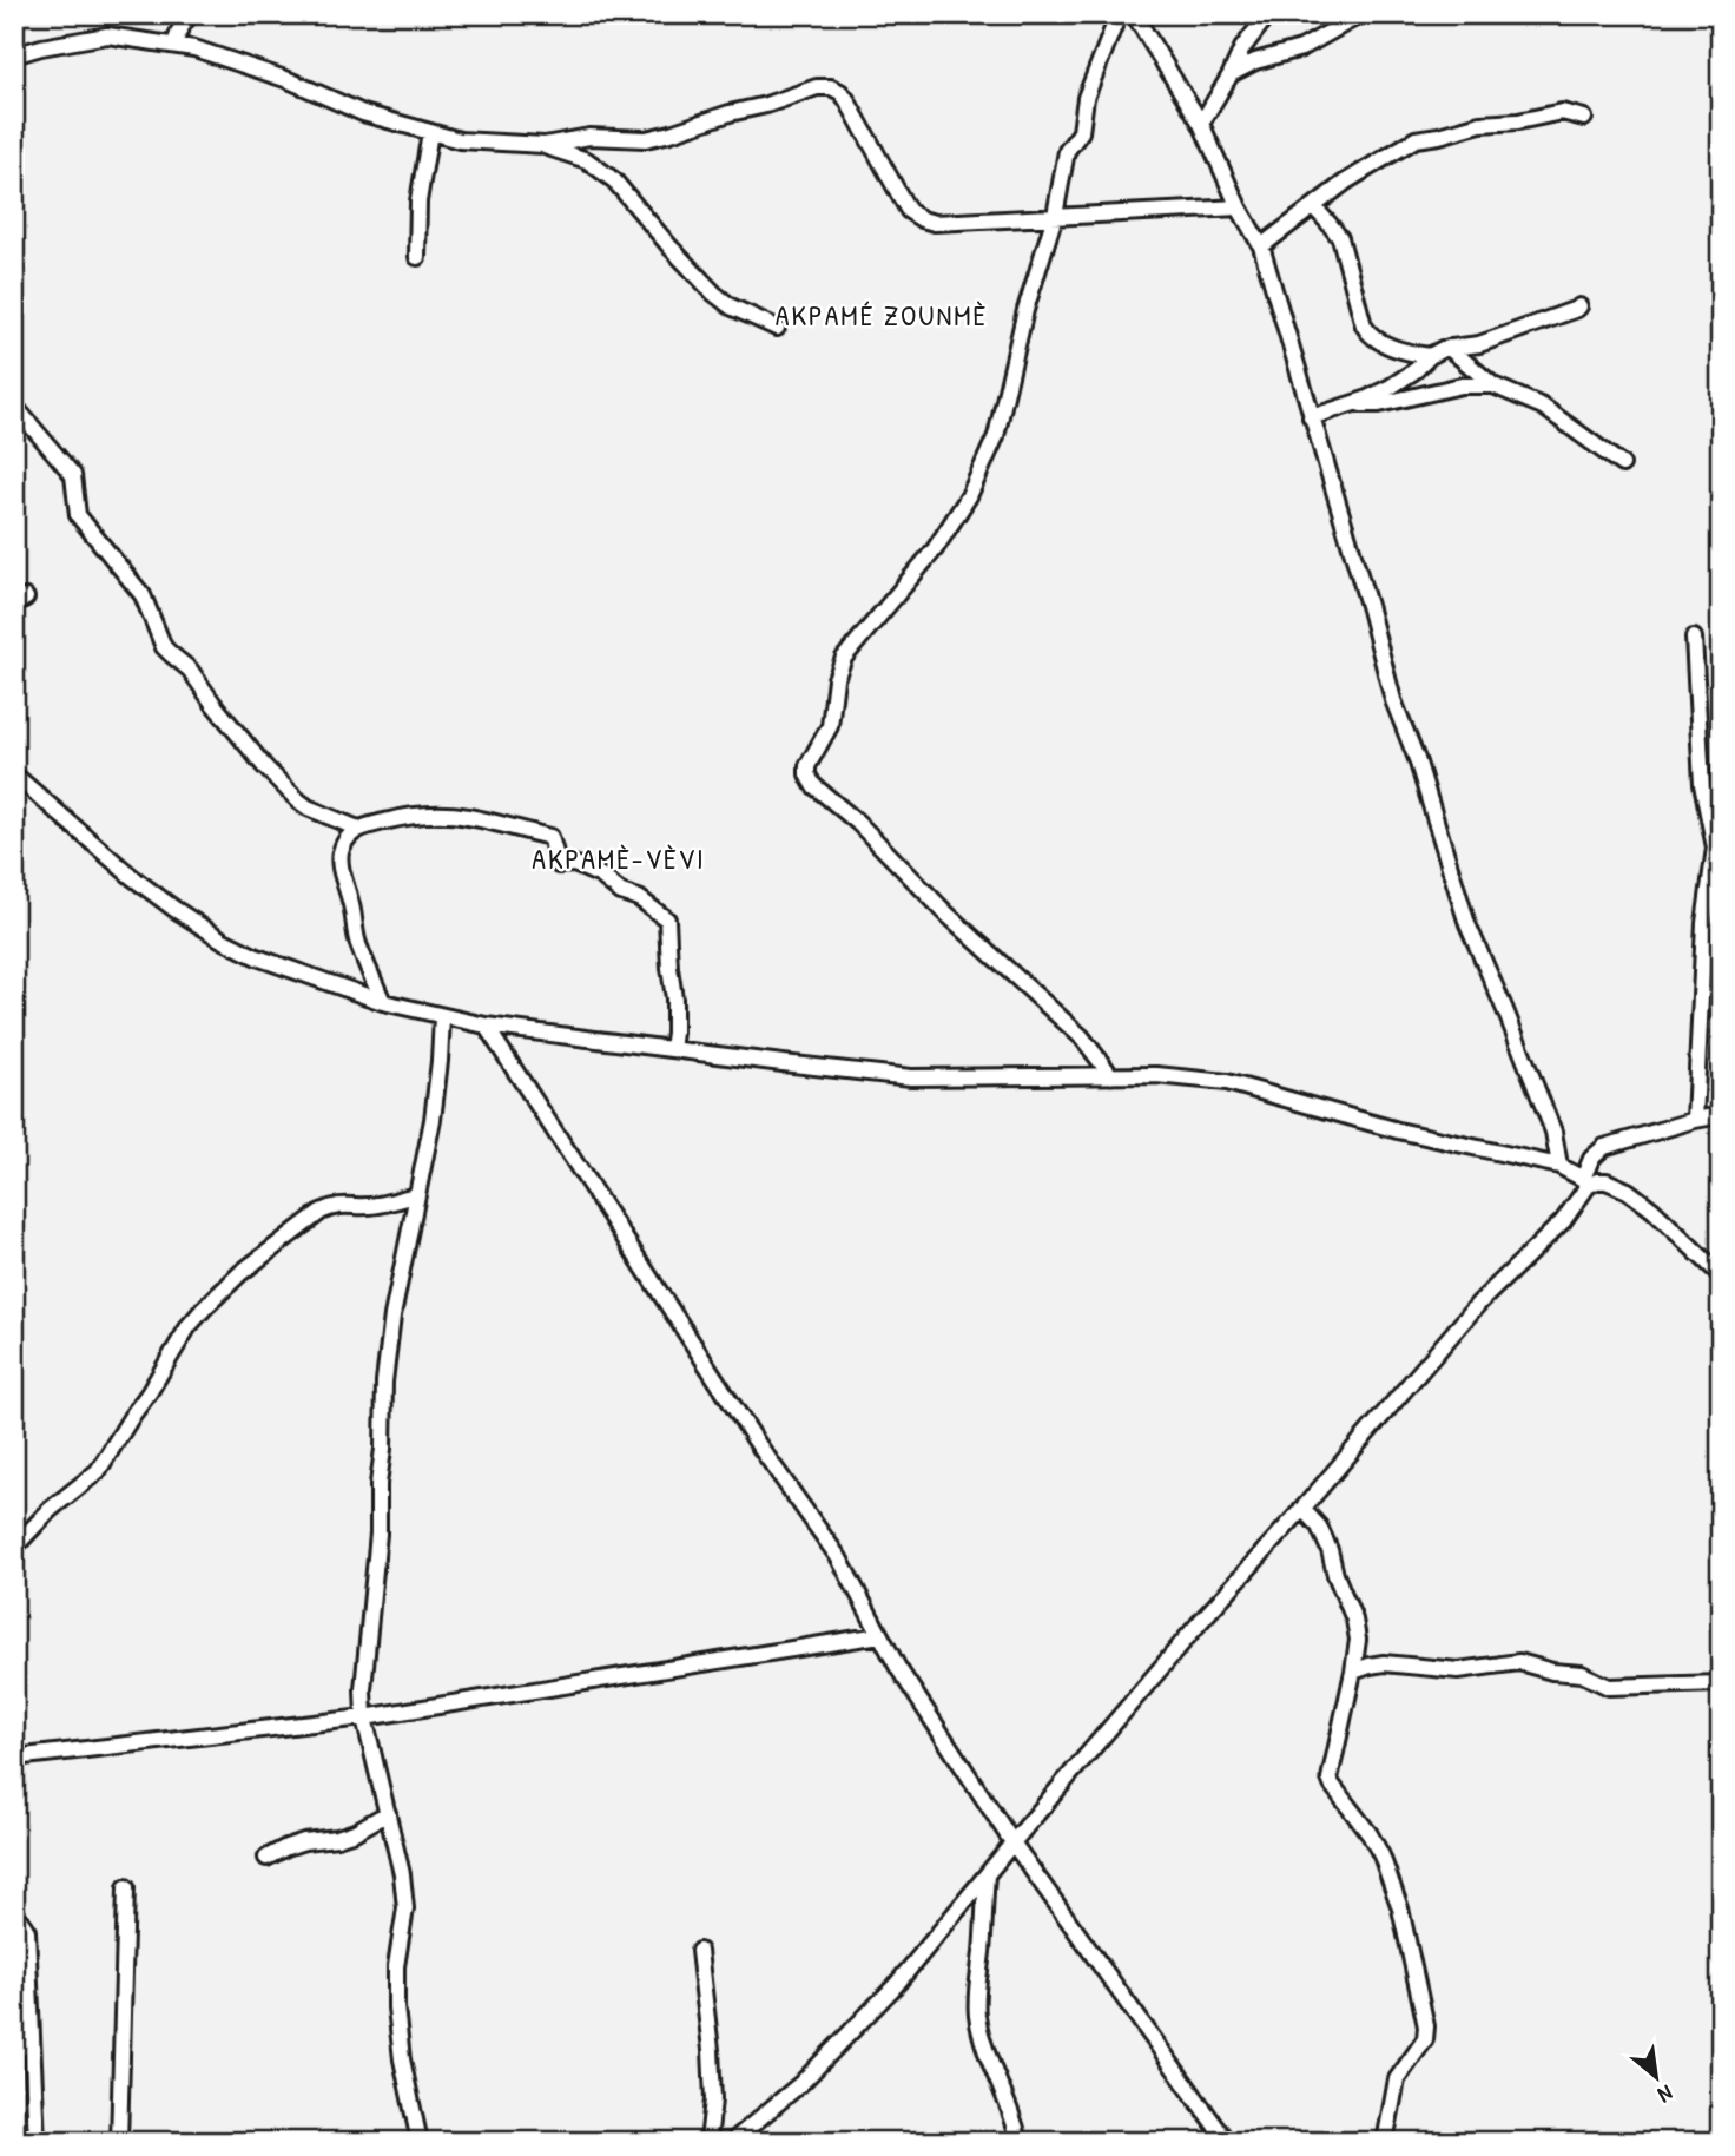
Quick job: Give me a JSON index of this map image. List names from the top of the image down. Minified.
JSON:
{"districts":["AKPAMÉ ZOUNMÈ","AKPAMÈ-VÈVI"],"north":"bottom right"}
